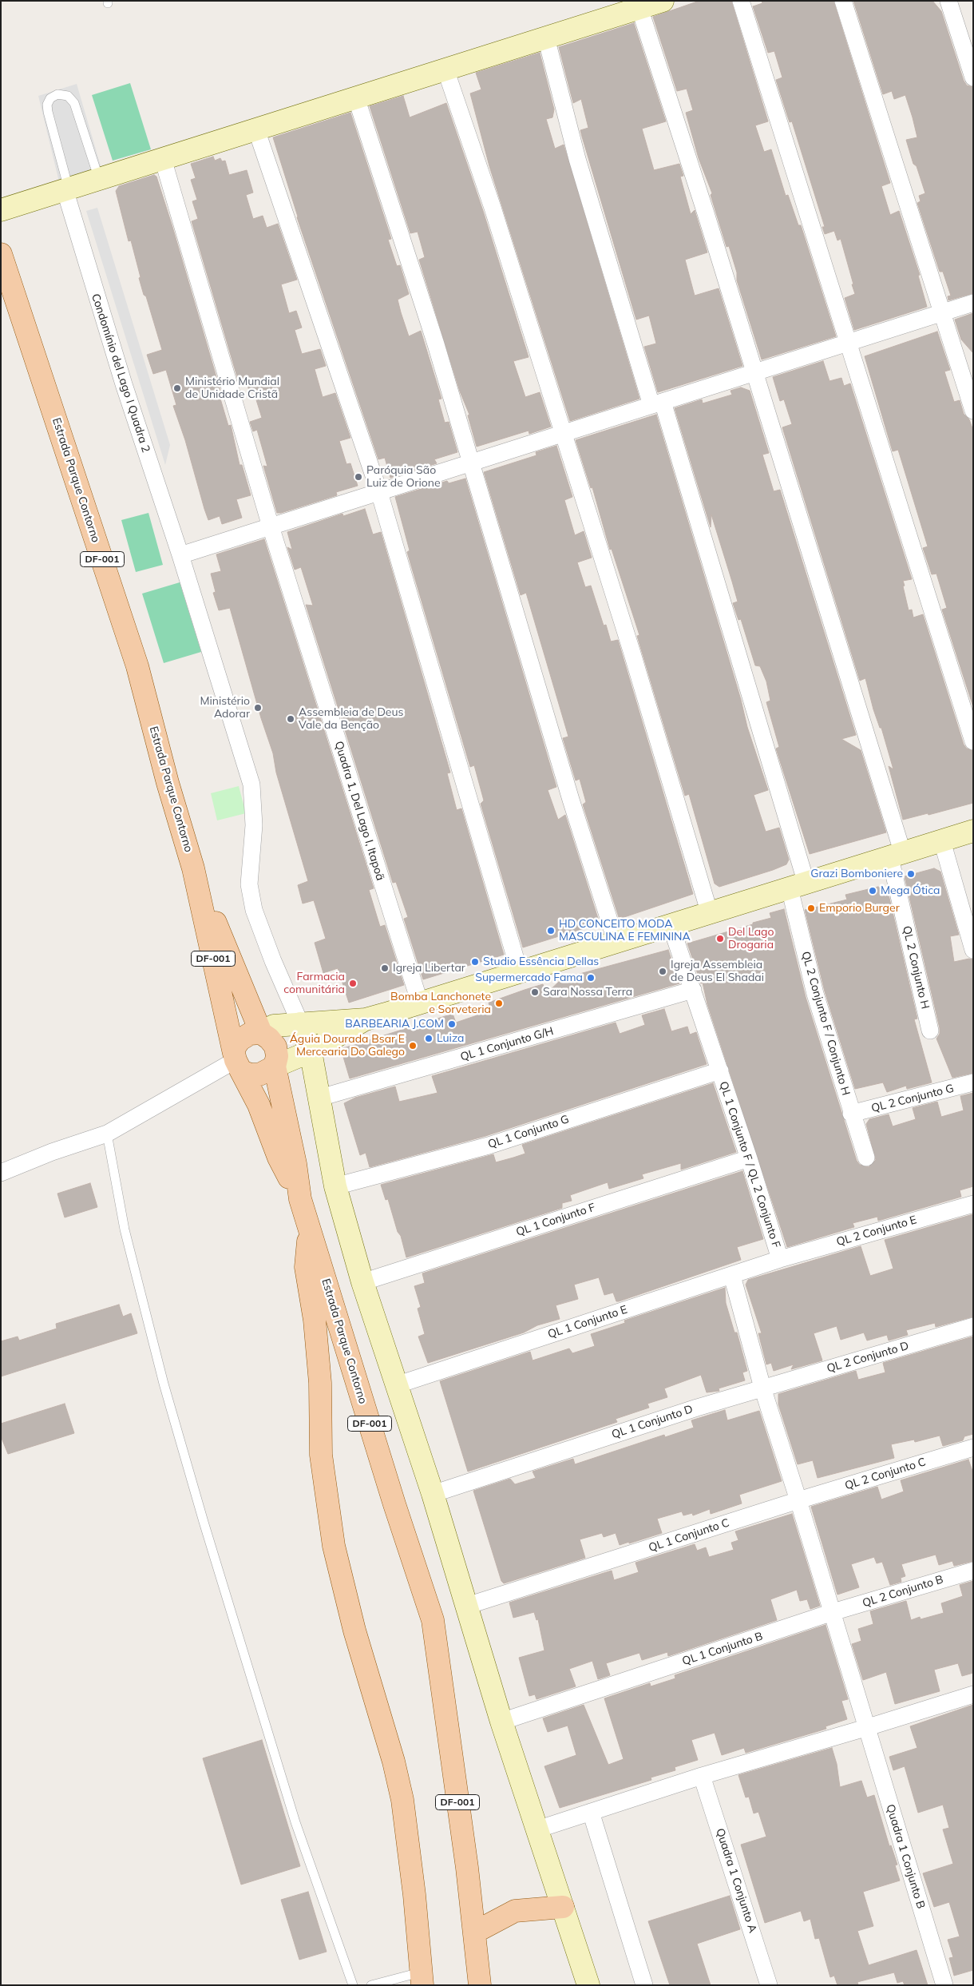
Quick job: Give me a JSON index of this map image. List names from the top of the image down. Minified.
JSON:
{"streets":{"main road":["Estrada Parque Contorno","DF-001"],"street":["Condomínio del Lago I Quadra 2","Quadra 1, Del Lago I, Itapoã","QL 2 Conjunto H","QL 2 Conjunto F / Conjunto H","QL 1 Conjunto G/H","QL 2 Conjunto G","QL 1 Conjunto G","QL 1 Conjunto F / QL 2 Conjunto F","QL 1 Conjunto F","QL 2 Conjunto E","QL 1 Conjunto E","QL 2 Conjunto D","QL 1 Conjunto D","QL 2 Conjunto C","QL 1 Conjunto C","QL 2 Conjunto B","QL 1 Conjunto B","Quadra 1 Conjunto B","Quadra 1 Conjunto A"]},"crossings":[["Estrada Parque Contorno","DF-001"],["QL 2 Conjunto F / Conjunto H","QL 2 Conjunto G"],["QL 1 Conjunto G/H","QL 1 Conjunto F / QL 2 Conjunto F"],["QL 1 Conjunto G","QL 1 Conjunto F / QL 2 Conjunto F"],["QL 1 Conjunto F / QL 2 Conjunto F","QL 1 Conjunto F"],["QL 1 Conjunto F / QL 2 Conjunto F","QL 2 Conjunto E"],["QL 1 Conjunto F / QL 2 Conjunto F","QL 1 Conjunto E"],["QL 2 Conjunto E","QL 1 Conjunto E"],["QL 2 Conjunto D","QL 1 Conjunto D"],["QL 2 Conjunto C","QL 1 Conjunto C"],["QL 2 Conjunto B","QL 1 Conjunto B"],["QL 2 Conjunto B","Quadra 1 Conjunto B"],["QL 1 Conjunto B","Quadra 1 Conjunto B"]],"places":["Ministério Mundial de Unidade Cristã","Paróquia São Luiz de Orione","Ministério Adorar","Assembleia de Deus Vale da Benção","Grazi Bomboniere","Mega Ótica","Emporio Burger","HD CONCEITO MODA MASCULINA E FEMININA","Del Lago Drogaria","Studio Essência Dellas","Igreja Libertar","Igreja Assembleia de Deus El Shadai","Supermercado Fama","Farmacia comunitária","Sara Nossa Terra","Bomba Lanchonete e Sorveteria","BARBEARIA J.COM","Luiza","Águia Dourada Bsar E Mercearia Do Galego"]}
